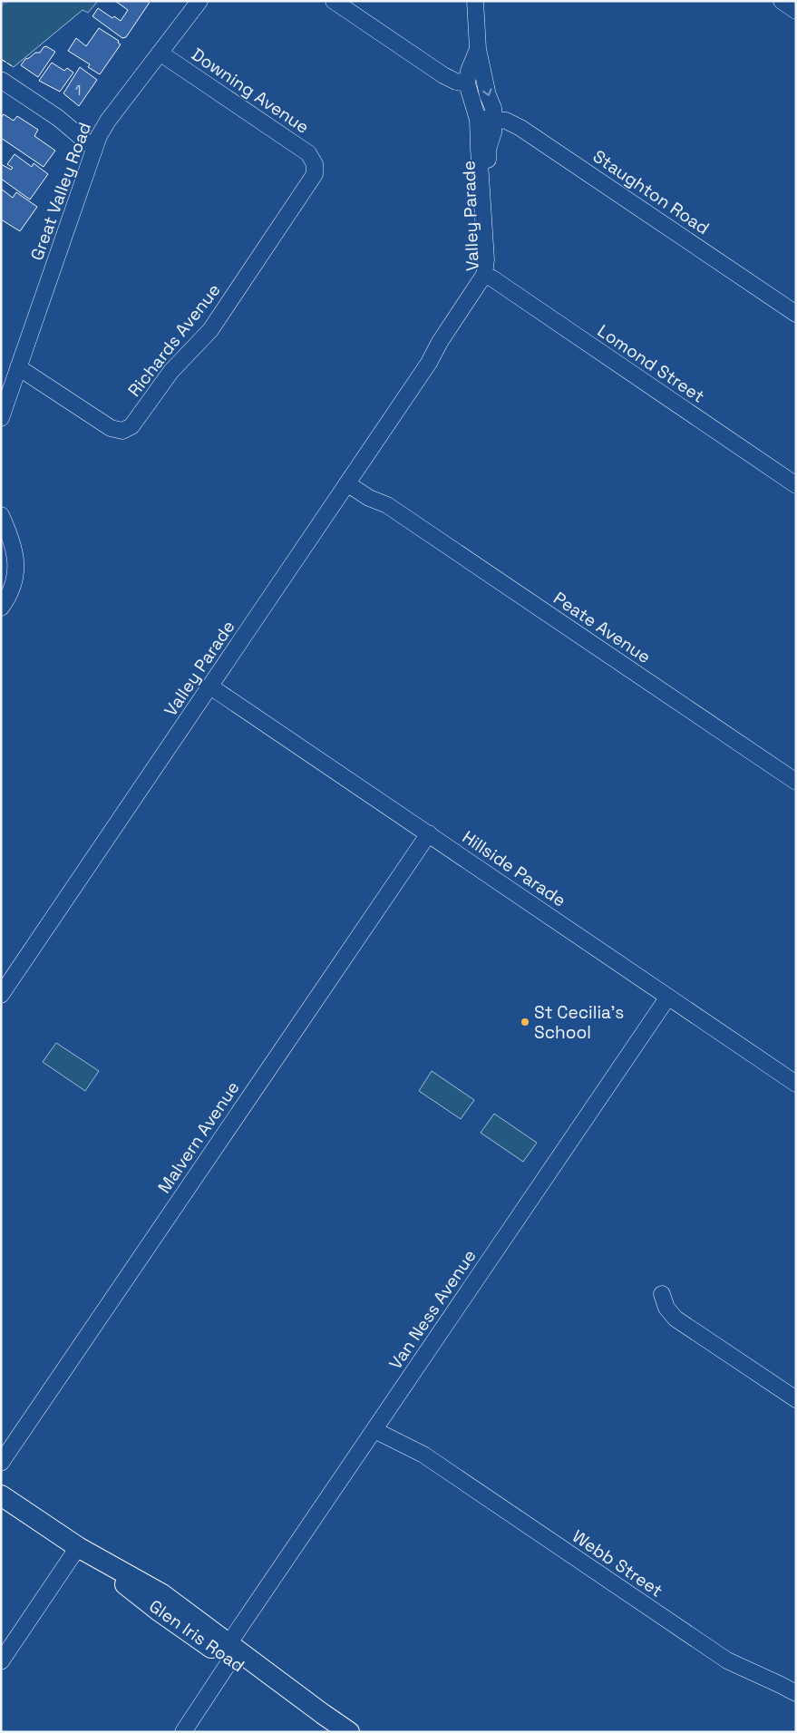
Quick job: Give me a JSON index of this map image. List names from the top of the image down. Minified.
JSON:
{"streets":{"main road":["Glen Iris Road"],"street":["Downing Avenue","Great Valley Road","Staughton Road","Valley Parade","Richards Avenue","Lomond Street","Peate Avenue","Hillside Parade","Malvern Avenue","Van Ness Avenue","Webb Street"]},"crossings":[["Downing Avenue","Great Valley Road"],["Downing Avenue","Richards Avenue"],["Great Valley Road","Richards Avenue"],["Staughton Road","Valley Parade"],["Valley Parade","Lomond Street"],["Valley Parade","Peate Avenue"],["Valley Parade","Hillside Parade"],["Hillside Parade","Malvern Avenue"],["Hillside Parade","Van Ness Avenue"],["Van Ness Avenue","Webb Street"],["Van Ness Avenue","Glen Iris Road"]],"places":["St Cecilia's School"],"house_numbers":["1"]}
